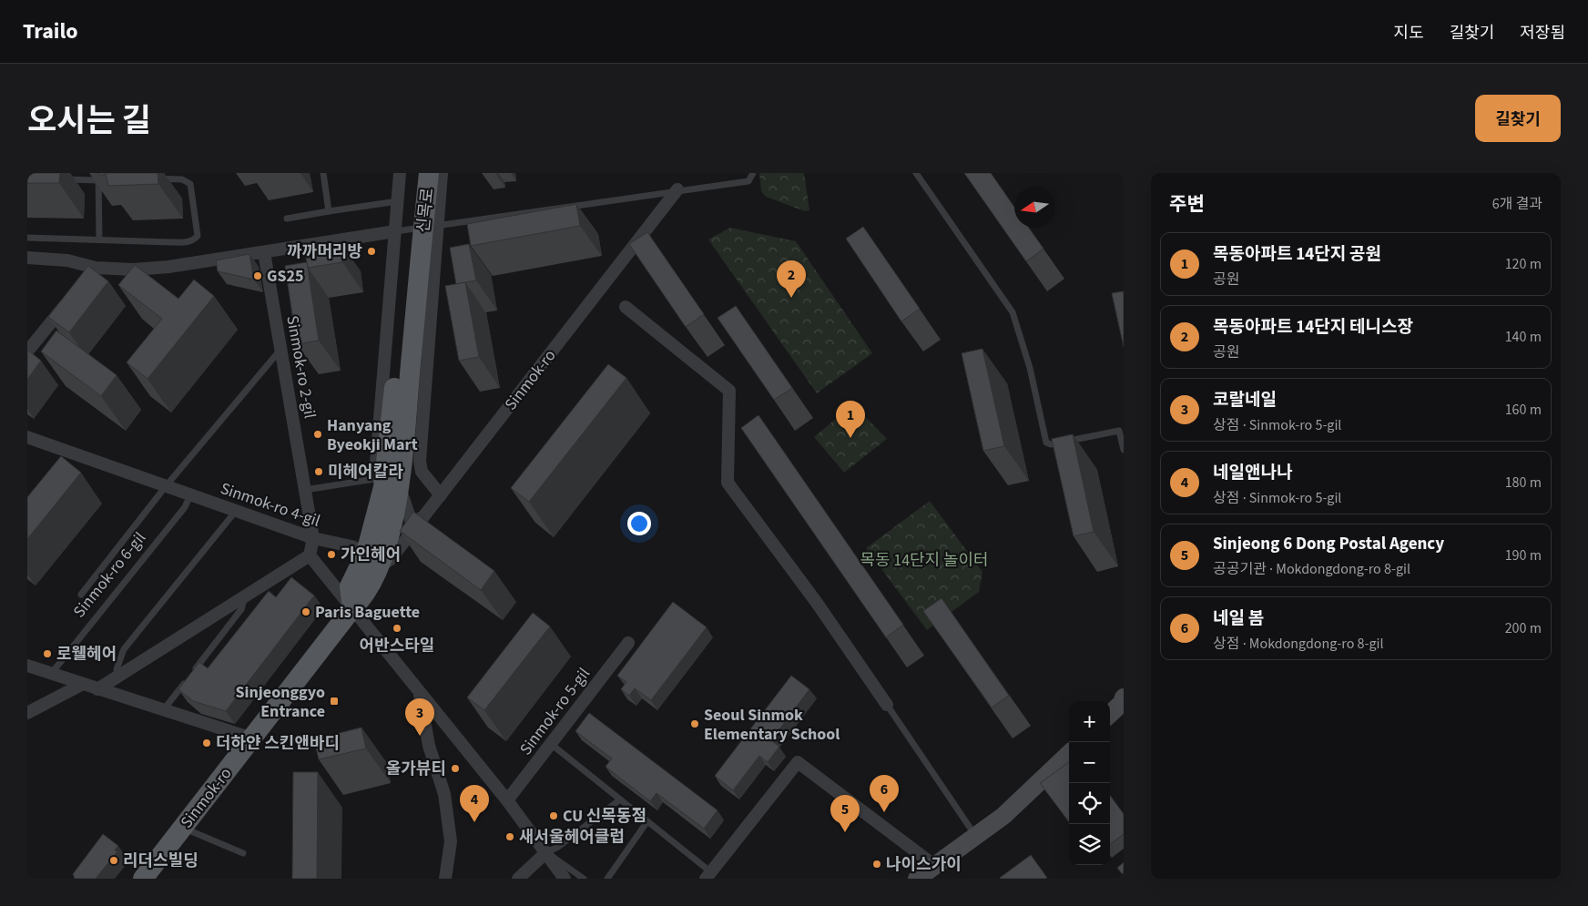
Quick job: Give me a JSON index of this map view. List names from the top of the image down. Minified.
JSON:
{"streets":{"main road":["신목로","Sinmok-ro"],"street":["Sinmok-ro 2-gil","Sinmok-ro 4-gil","Sinmok-ro 5-gil"],"lane":["Sinmok-ro 6-gil"]},"crossings":[["신목로","Sinmok-ro"],["Sinmok-ro 2-gil","Sinmok-ro 4-gil"],["Sinmok-ro","Sinmok-ro 4-gil"],["Sinmok-ro 4-gil","Sinmok-ro 6-gil"]],"parks":["목동 14단지 놀이터"],"places":{"other":["까까머리방","GS25","Hanyang Byeokji Mart","미헤어칼라","가인헤어","Paris Baguette","어반스타일","로웰헤어","Seoul Sinmok Elementary School","더하얀 스킨앤바디","올가뷰티","CU 신목동점","새서울헤어클럽","리더스빌딩","나이스가이"],"transit":["Sinjeonggyo Entrance"]},"north":"left","page":{"header":"Trailo","nav":["지도","길찾기","저장됨"],"title":"오시는 길","buttons":"길찾기","heading":["주변","6개 결과"],"list":[{"mark":"1","name":"목동아파트 14단지 공원","note":"공원","value":"120 m"},{"mark":"2","name":"목동아파트 14단지 테니스장","note":"공원","value":"140 m"},{"mark":"3","name":"코랄네일","note":"상점 · Sinmok-ro 5-gil","value":"160 m"},{"mark":"4","name":"네일앤나나","note":"상점 · Sinmok-ro 5-gil","value":"180 m"},{"mark":"5","name":"Sinjeong 6 Dong Postal Agency","note":"공공기관 · Mokdongdong-ro 8-gil","value":"190 m"},{"mark":"6","name":"네일 봄","note":"상점 · Mokdongdong-ro 8-gil","value":"200 m"}],"pins":["2","1","3","6","4","5"],"map_buttons":["+","−"]}}
